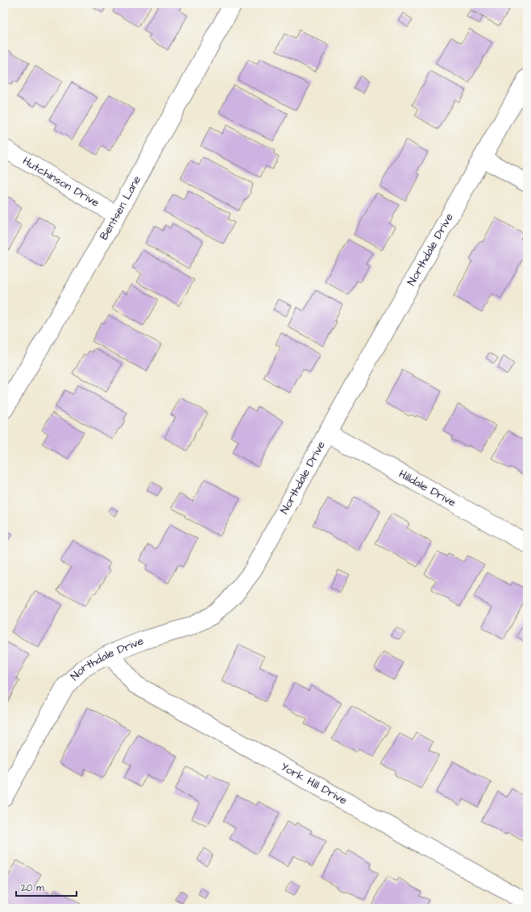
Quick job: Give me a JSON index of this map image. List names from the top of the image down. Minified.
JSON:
{"streets":{"street":["Hutchinson Drive","Bentsen Lane","Northdale Drive","Hilldale Drive","York Hill Drive"]},"crossings":[["Hutchinson Drive","Bentsen Lane"],["Northdale Drive","Hilldale Drive"],["Northdale Drive","York Hill Drive"]],"scale_bar":"20 m"}
